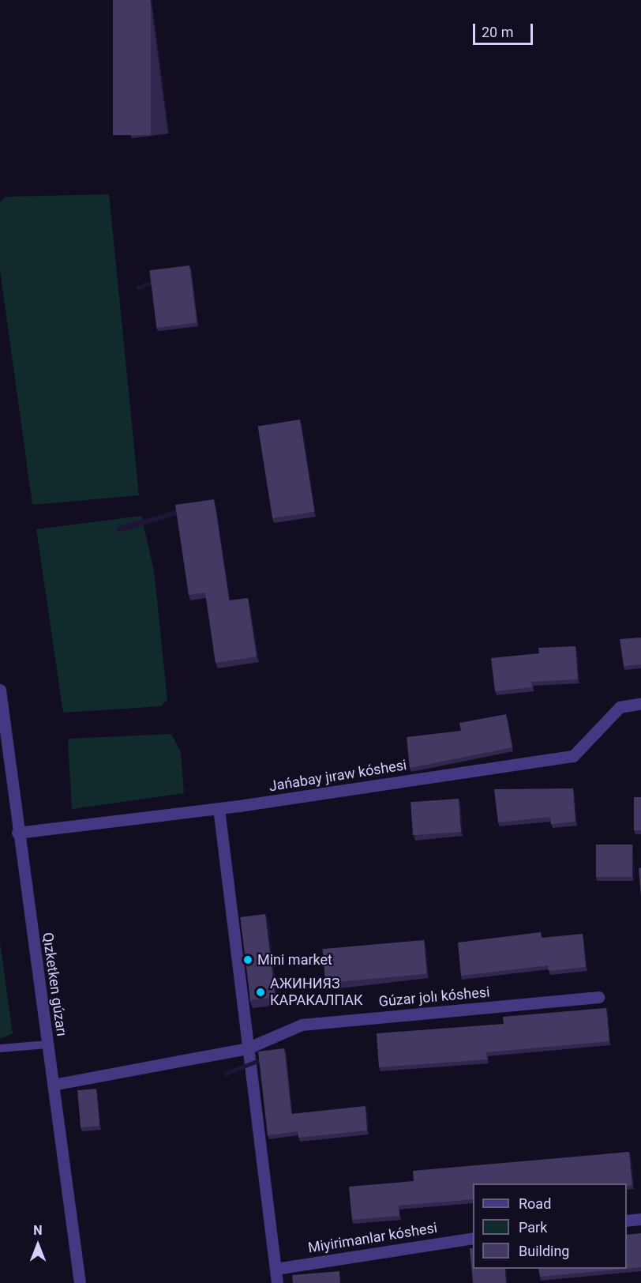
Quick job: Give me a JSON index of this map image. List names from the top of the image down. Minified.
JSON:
{"streets":{"street":["Jańabay jıraw kóshesi","Qızketken gúzarı","Gúzar jolı kóshesi","Miyirimanlar kóshesi"]},"crossings":[["Jańabay jıraw kóshesi","Qızketken gúzarı"],["Qızketken gúzarı","Gúzar jolı kóshesi"]],"places":["Mini market","АЖИНИЯЗ КАРАКАЛПАК"],"legend":["Road","Park","Building"],"scale_bar":"20 m","north":"top"}
